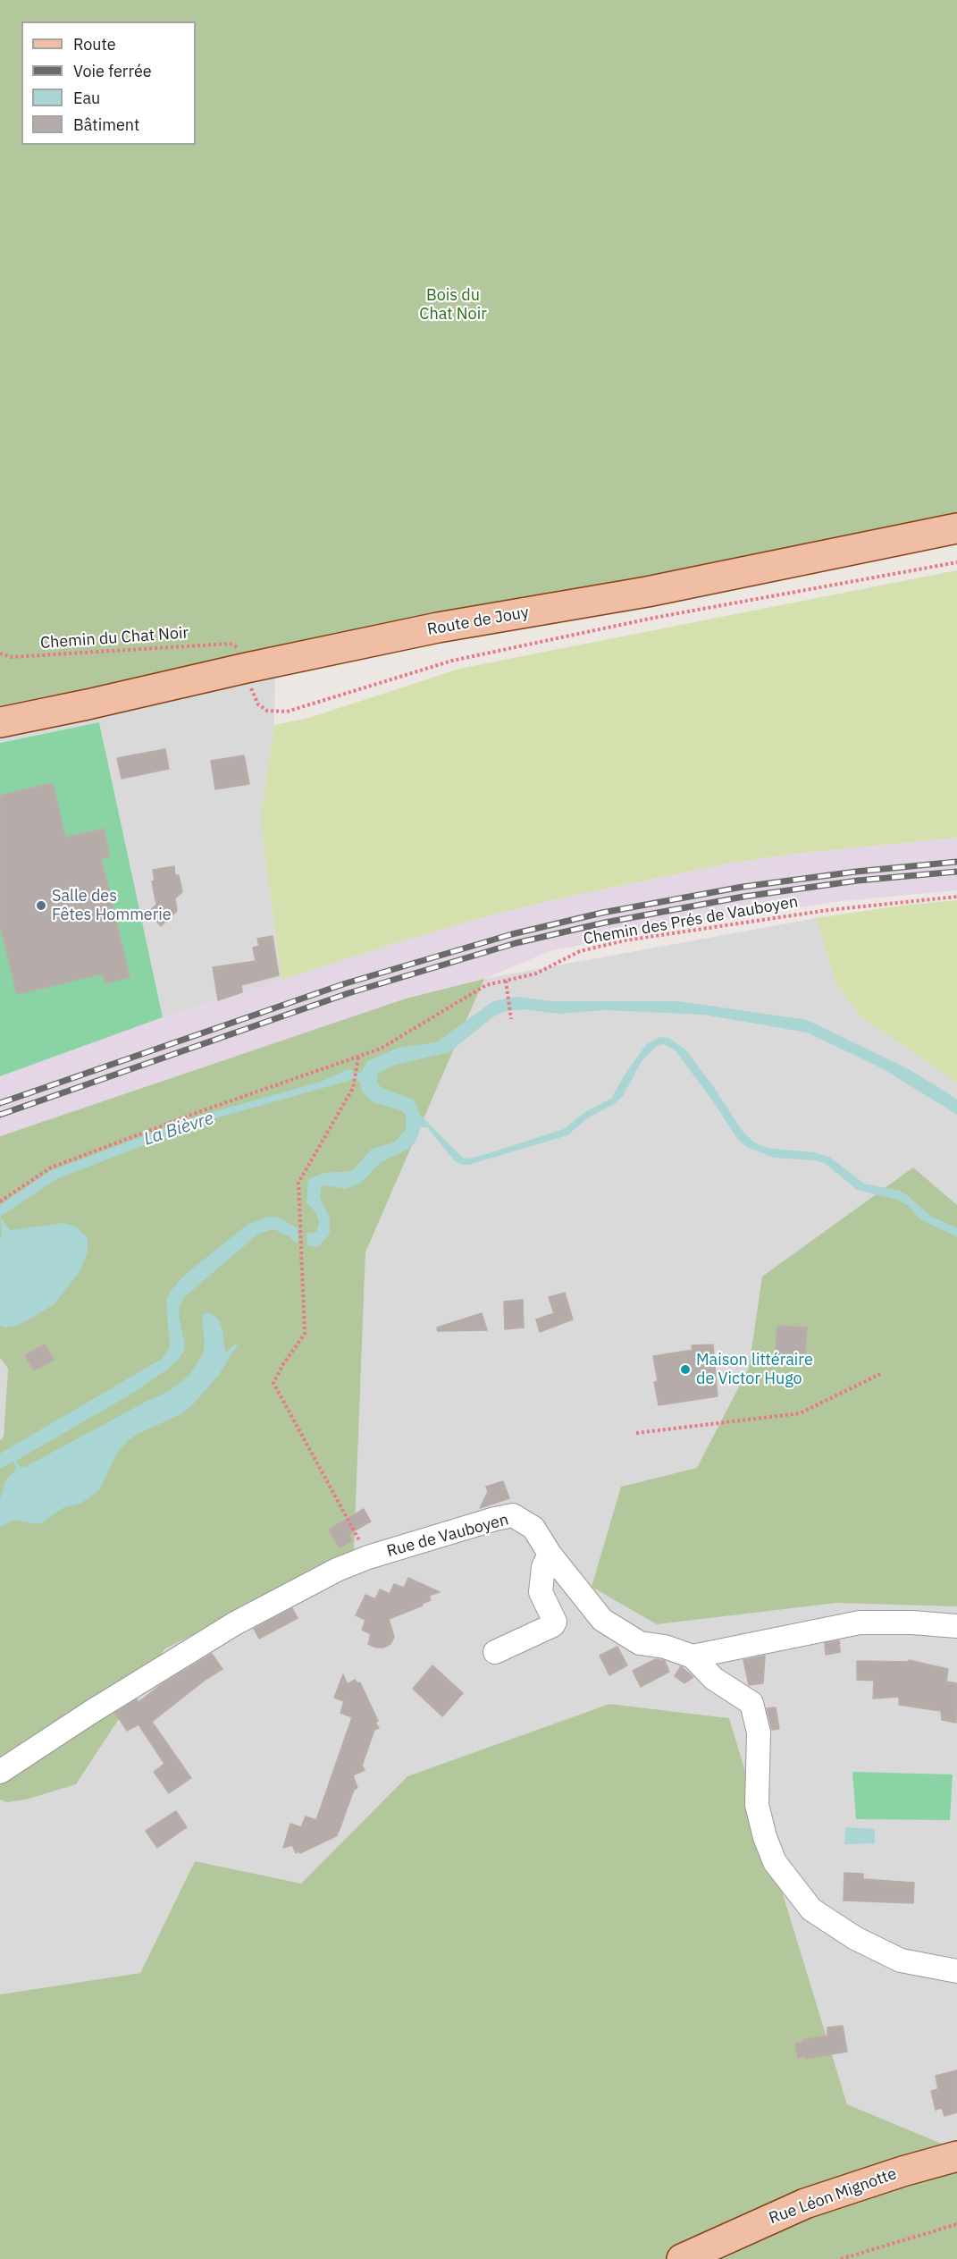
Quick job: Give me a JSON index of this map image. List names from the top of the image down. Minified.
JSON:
{"streets":{"main road":["Route de Jouy","Rue Léon Mignotte"],"street":["Rue de Vauboyen"],"path":["Chemin du Chat Noir","Chemin des Prés de Vauboyen"]},"water":["La Bièvre"],"parks":["Bois du Chat Noir"],"places":["Salle des Fêtes Hommerie","Maison littéraire de Victor Hugo"],"legend":["Route","Voie ferrée","Eau","Bâtiment"]}
